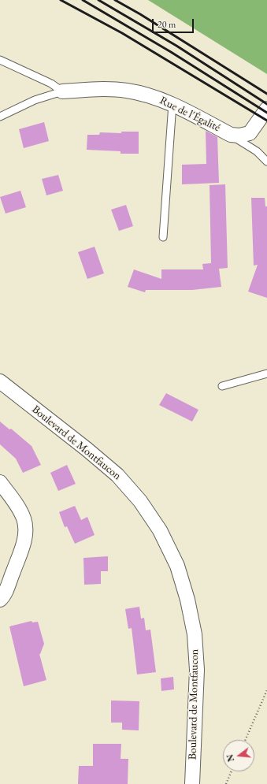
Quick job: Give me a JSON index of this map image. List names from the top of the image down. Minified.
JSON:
{"streets":{"street":["Rue de l'Égalité","Boulevard de Montfaucon"]},"scale_bar":"20 m","north":"left"}
